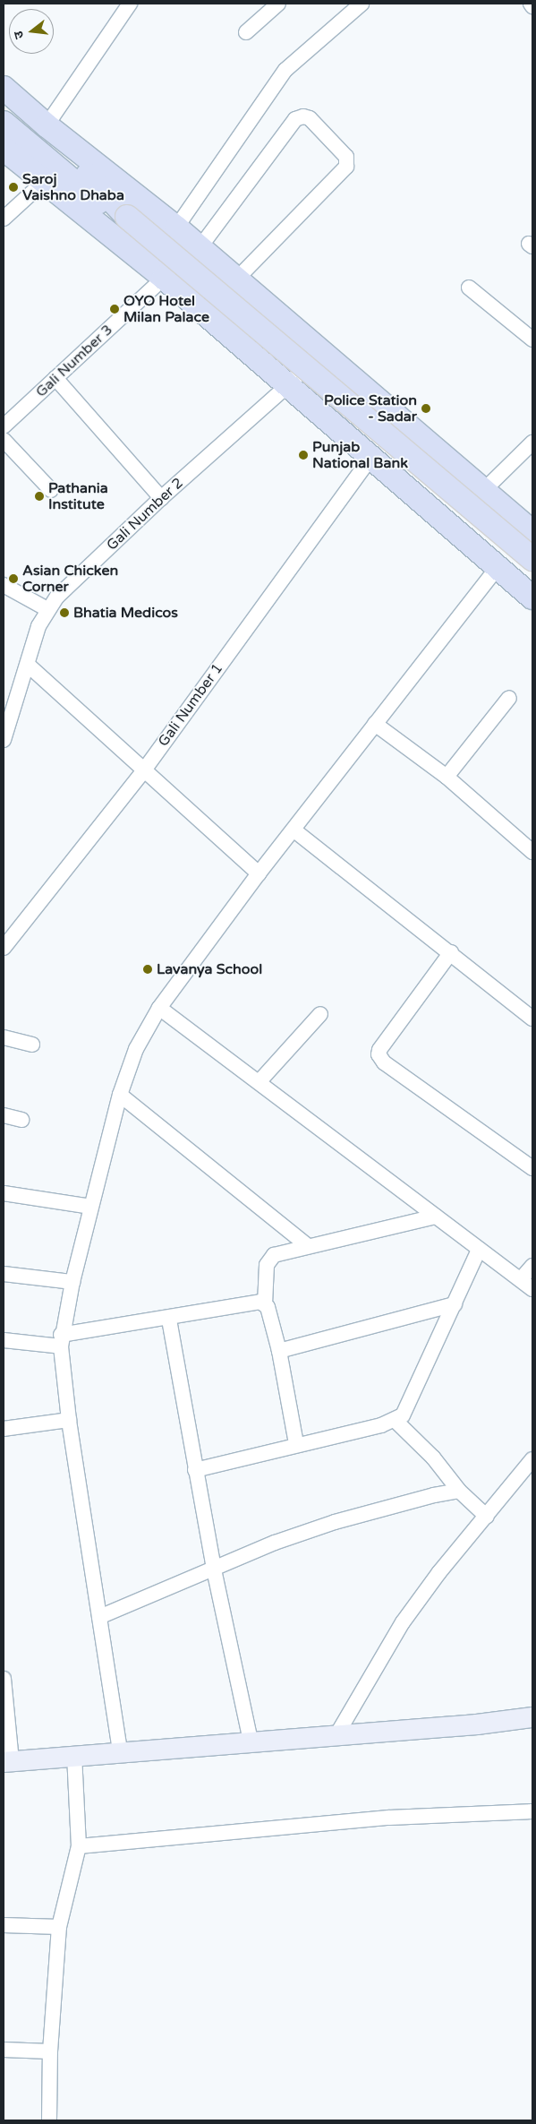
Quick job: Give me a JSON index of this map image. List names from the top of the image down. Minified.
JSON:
{"streets":{"street":["Gali Number 3","Gali Number 2","Gali Number 1"]},"places":["Saroj Vaishno Dhaba","OYO Hotel Milan Palace","Police Station - Sadar","Punjab National Bank","Pathania Institute","Asian Chicken Corner","Bhatia Medicos","Lavanya School"],"north":"left"}
